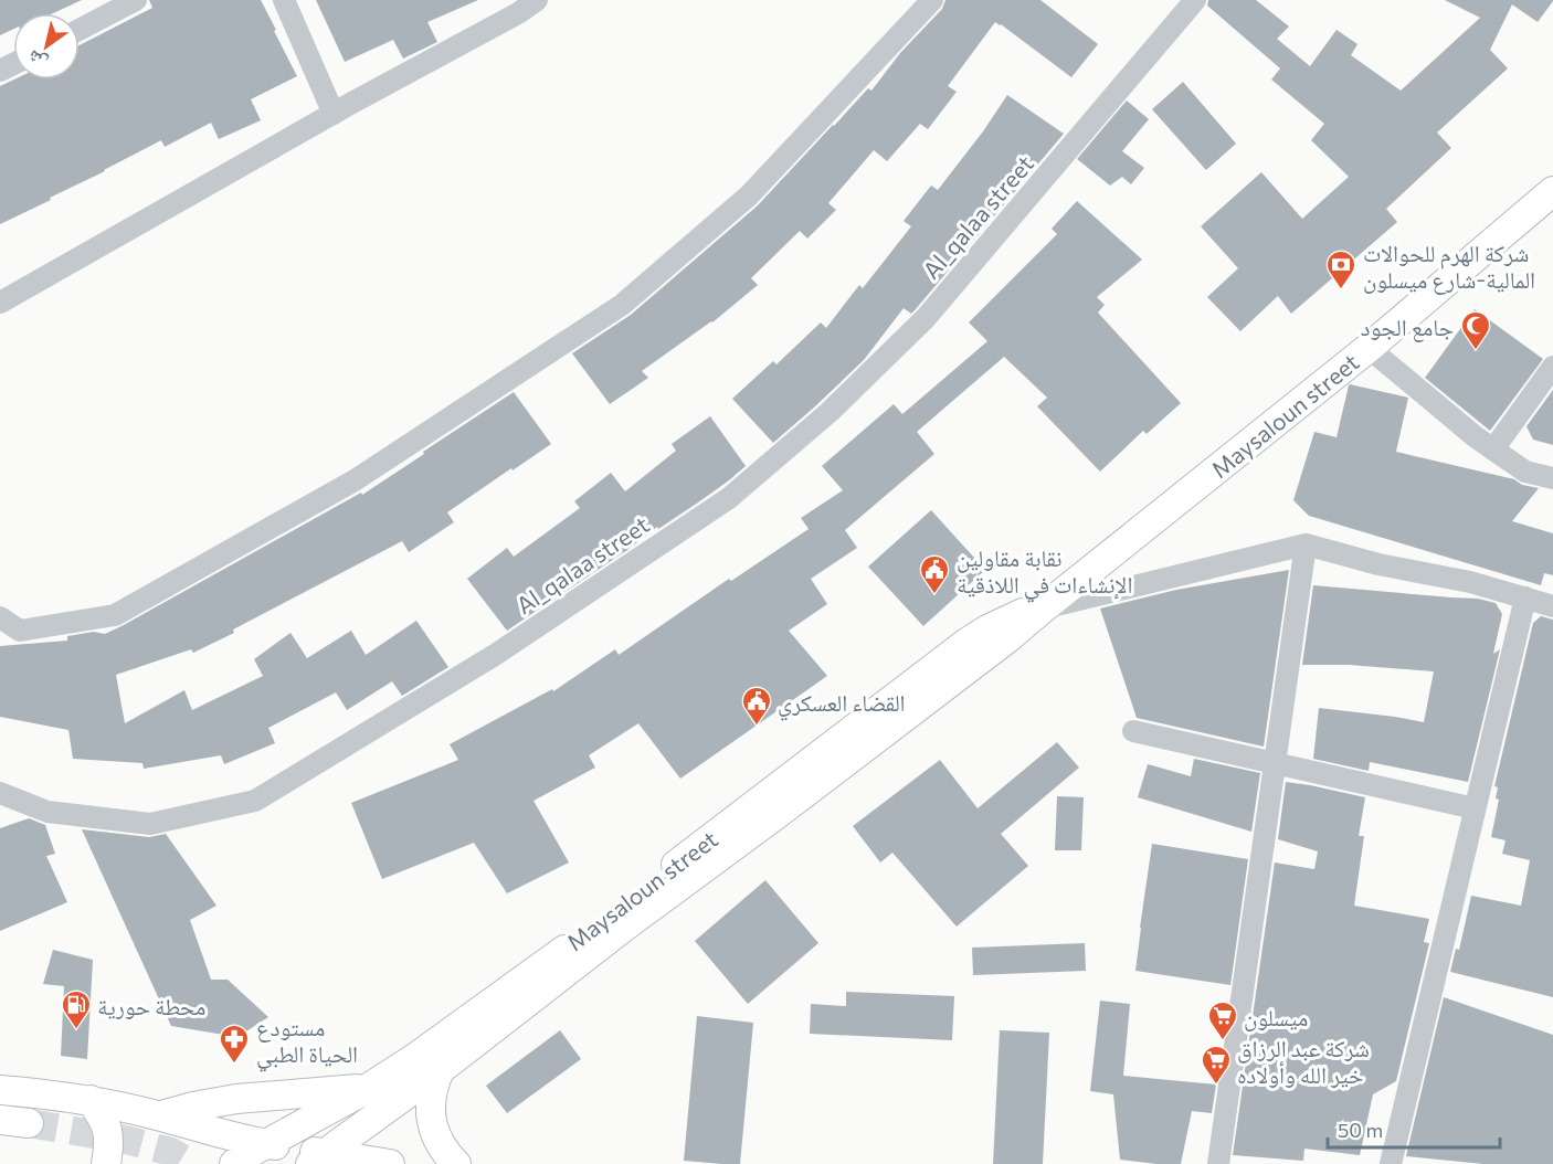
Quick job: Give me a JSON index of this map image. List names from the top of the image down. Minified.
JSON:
{"streets":{"main road":["Maysaloun street"],"street":["Al_qalaa street"]},"places":{"bank":["شركة الهرم للحوالات المالية-شارع ميسلون"],"mosque":["جامع الجود"],"public building":["نقابة مقاولين الإنشاءات في اللاذقية","القضاء العسكري"],"fuel station":["محطة حورية"],"supermarket":["ميسلون","شركة عبد الرزاق خير الله وأولاده"],"pharmacy":["مستودع الحياة الطبي"]},"scale_bar":"50 m","north":"bottom left"}
